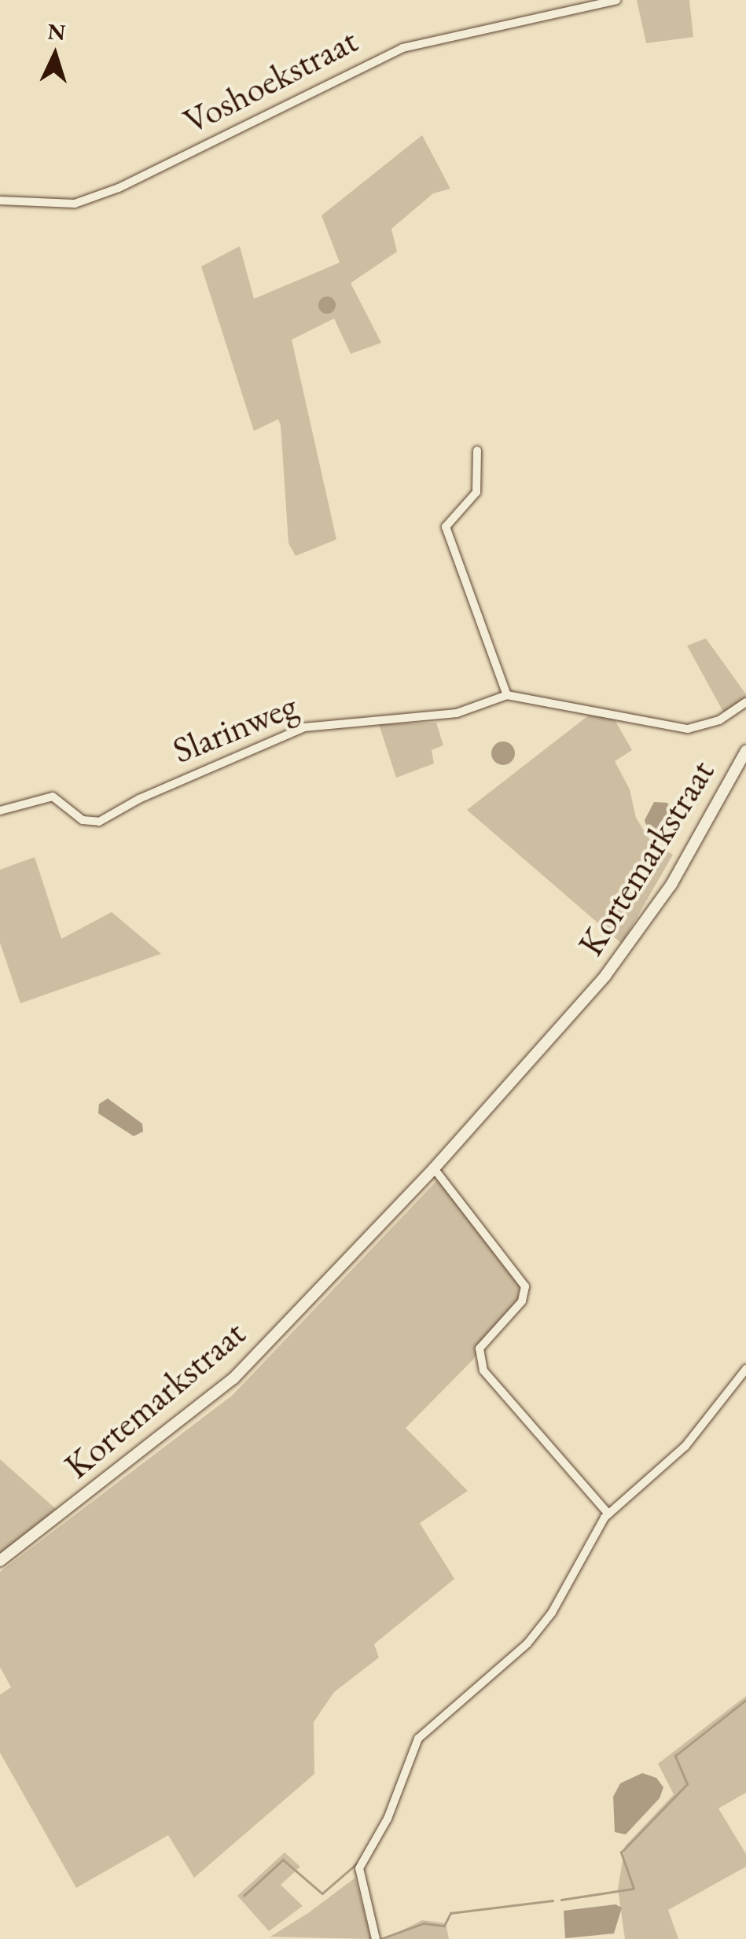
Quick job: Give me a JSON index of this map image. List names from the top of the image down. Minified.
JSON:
{"streets":{"street":["Voshoekstraat","Slarinweg","Kortemarkstraat"]},"north":"top"}
